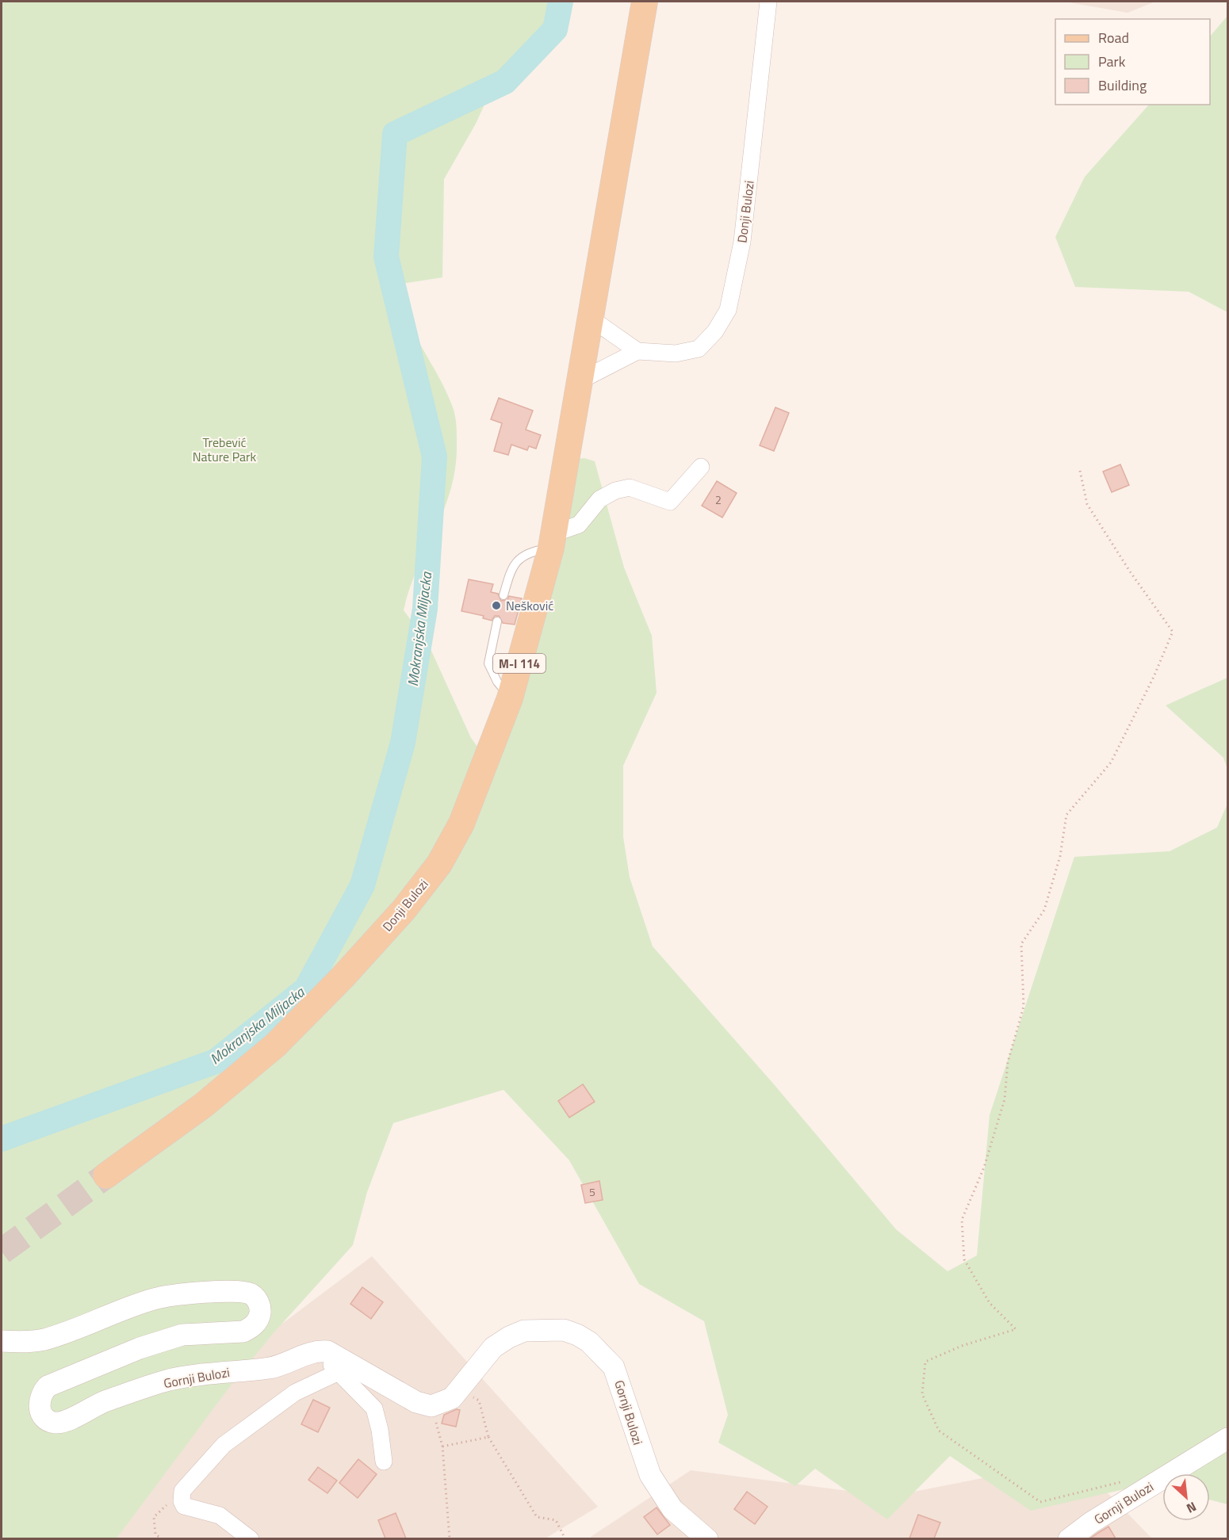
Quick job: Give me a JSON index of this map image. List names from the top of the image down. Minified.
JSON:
{"streets":{"main road":["Donji Bulozi","M-I 114"],"street":["Gornji Bulozi"]},"water":["Mokranjska Miljacka"],"parks":["Trebević Nature Park"],"places":["Nešković"],"house_numbers":["2","5"],"legend":["Road","Park","Building"],"north":"bottom right"}
